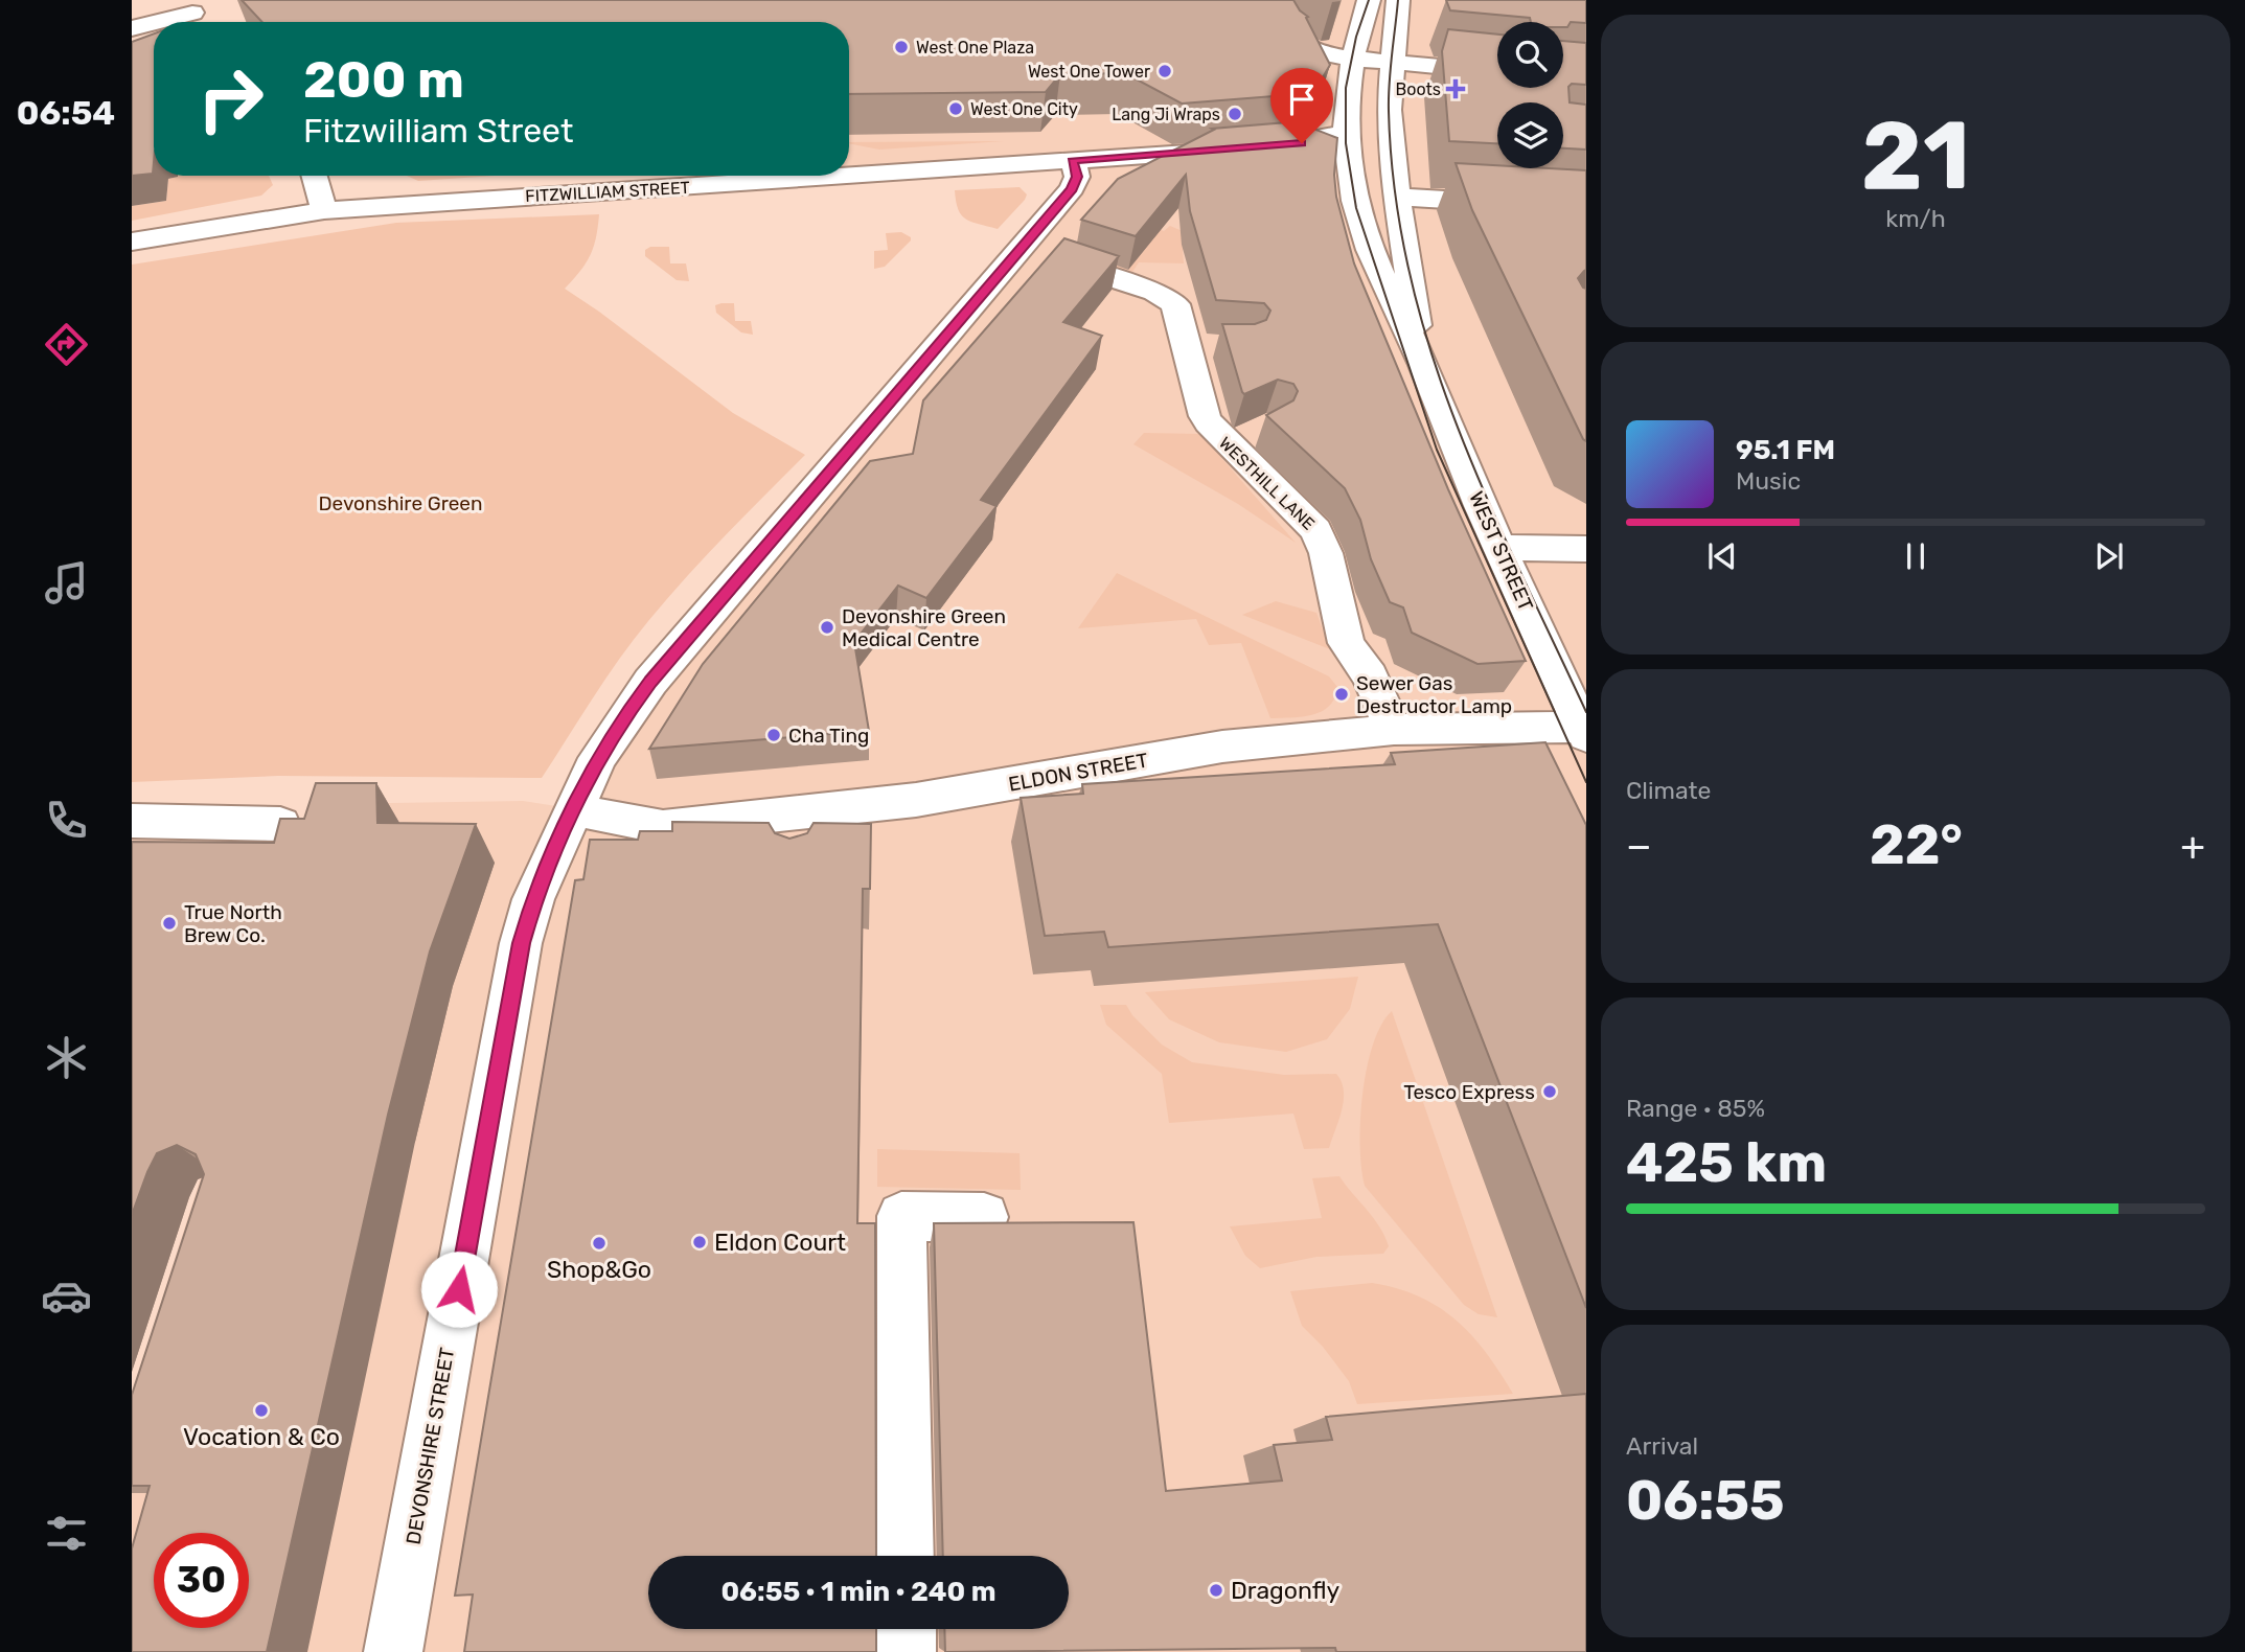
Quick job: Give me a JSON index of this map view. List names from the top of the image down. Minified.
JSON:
{"streets":{"street":["FITZWILLIAM STREET","WESTHILL LANE","WEST STREET","ELDON STREET","DEVONSHIRE STREET"]},"crossings":[["FITZWILLIAM STREET","WEST STREET"],["FITZWILLIAM STREET","DEVONSHIRE STREET"],["WESTHILL LANE","ELDON STREET"],["WESTHILL LANE","DEVONSHIRE STREET"],["WEST STREET","ELDON STREET"],["ELDON STREET","DEVONSHIRE STREET"]],"parks":["Devonshire Green"],"places":{"other":["West One Plaza","West One Tower","West One City","Lang Ji Wraps","Devonshire Green Medical Centre","Sewer Gas Destructor Lamp","Cha Ting","True North Brew Co.","Tesco Express","Eldon Court","Shop&Go","Vocation & Co","Dragonfly"],"health":["Boots"]},"page":{"tabs":"06:54","tile":[["21","km/h"],"Climate",["Range · 85%","425 km"],["Arrival","06:55"]],"turn":["200 m","Fitzwilliam Street"],"song":["95.1 FM","Music"],"heat":["−","22°","+"],"limit":"30","trip":"06:55 · 1 min · 240 m"}}
